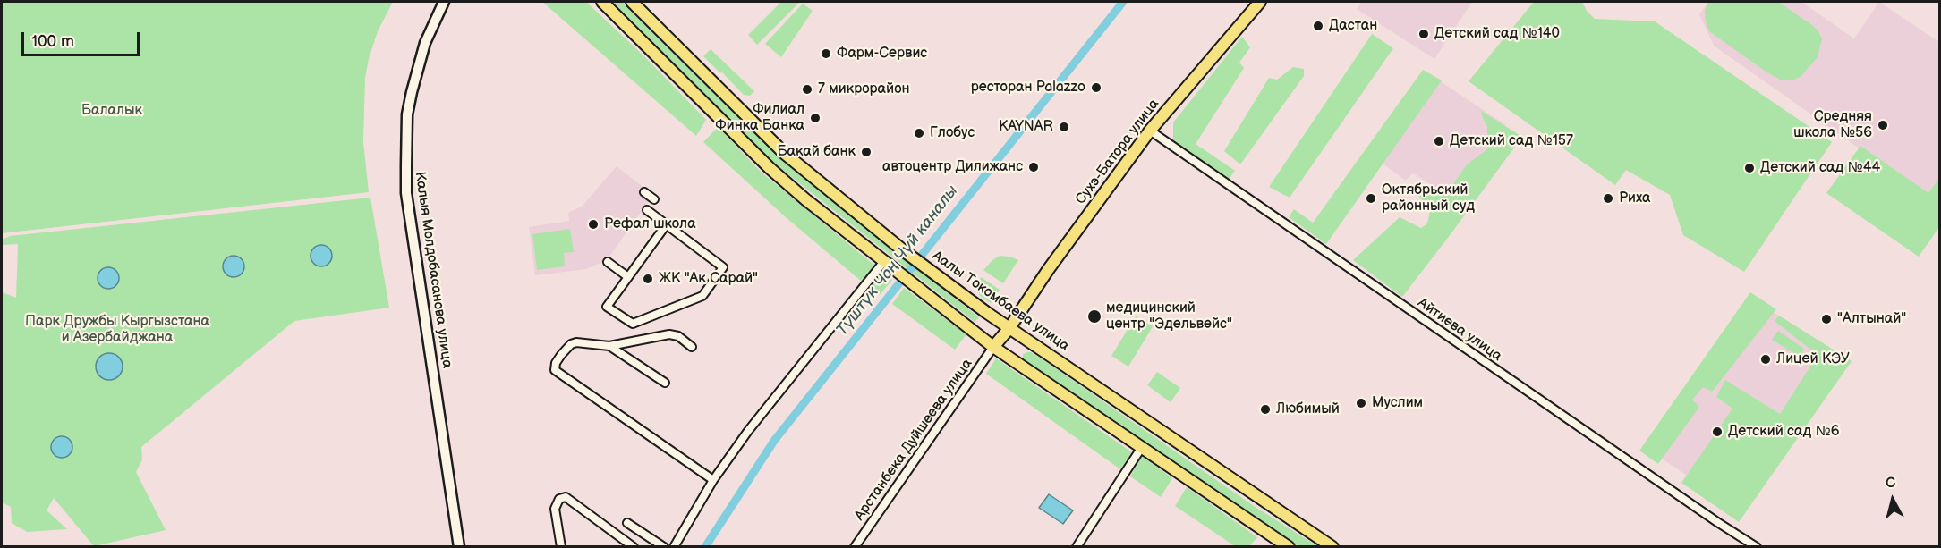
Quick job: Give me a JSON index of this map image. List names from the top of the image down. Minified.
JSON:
{"streets":{"main road":["Сухэ-Батора улица","Аалы Токомбаева улица"],"street":["Калыя Молдобасанова улица","Айтиева улица","Арстанбека Дуйшеева улица"]},"crossings":[["Сухэ-Батора улица","Аалы Токомбаева улица"],["Сухэ-Батора улица","Айтиева улица"],["Сухэ-Батора улица","Арстанбека Дуйшеева улица"]],"water":["Түштүк Чоң Чүй каналы"],"parks":["Балалык","Парк Дружбы Кыргызстана и Азербайджана"],"places":["Дастан","Детский сад №140","Фарм-Сервис","ресторан Palazzo","7 микрорайон","Филиал Финка Банка","Средняя школа №56","KAYNAR","Глобус","Детский сад №157","Бакай банк","автоцентр Дилижанс","Детский сад №44","Октябрьский районный суд","Риха","Рефал школа","ЖК \"Ак Сарай\"","медицинский центр \"Эдельвейс\"","\"Алтынай\"","Лицей КЭУ","Муслим","Любимый","Детский сад №6"],"scale_bar":"100 m","north":"top"}
